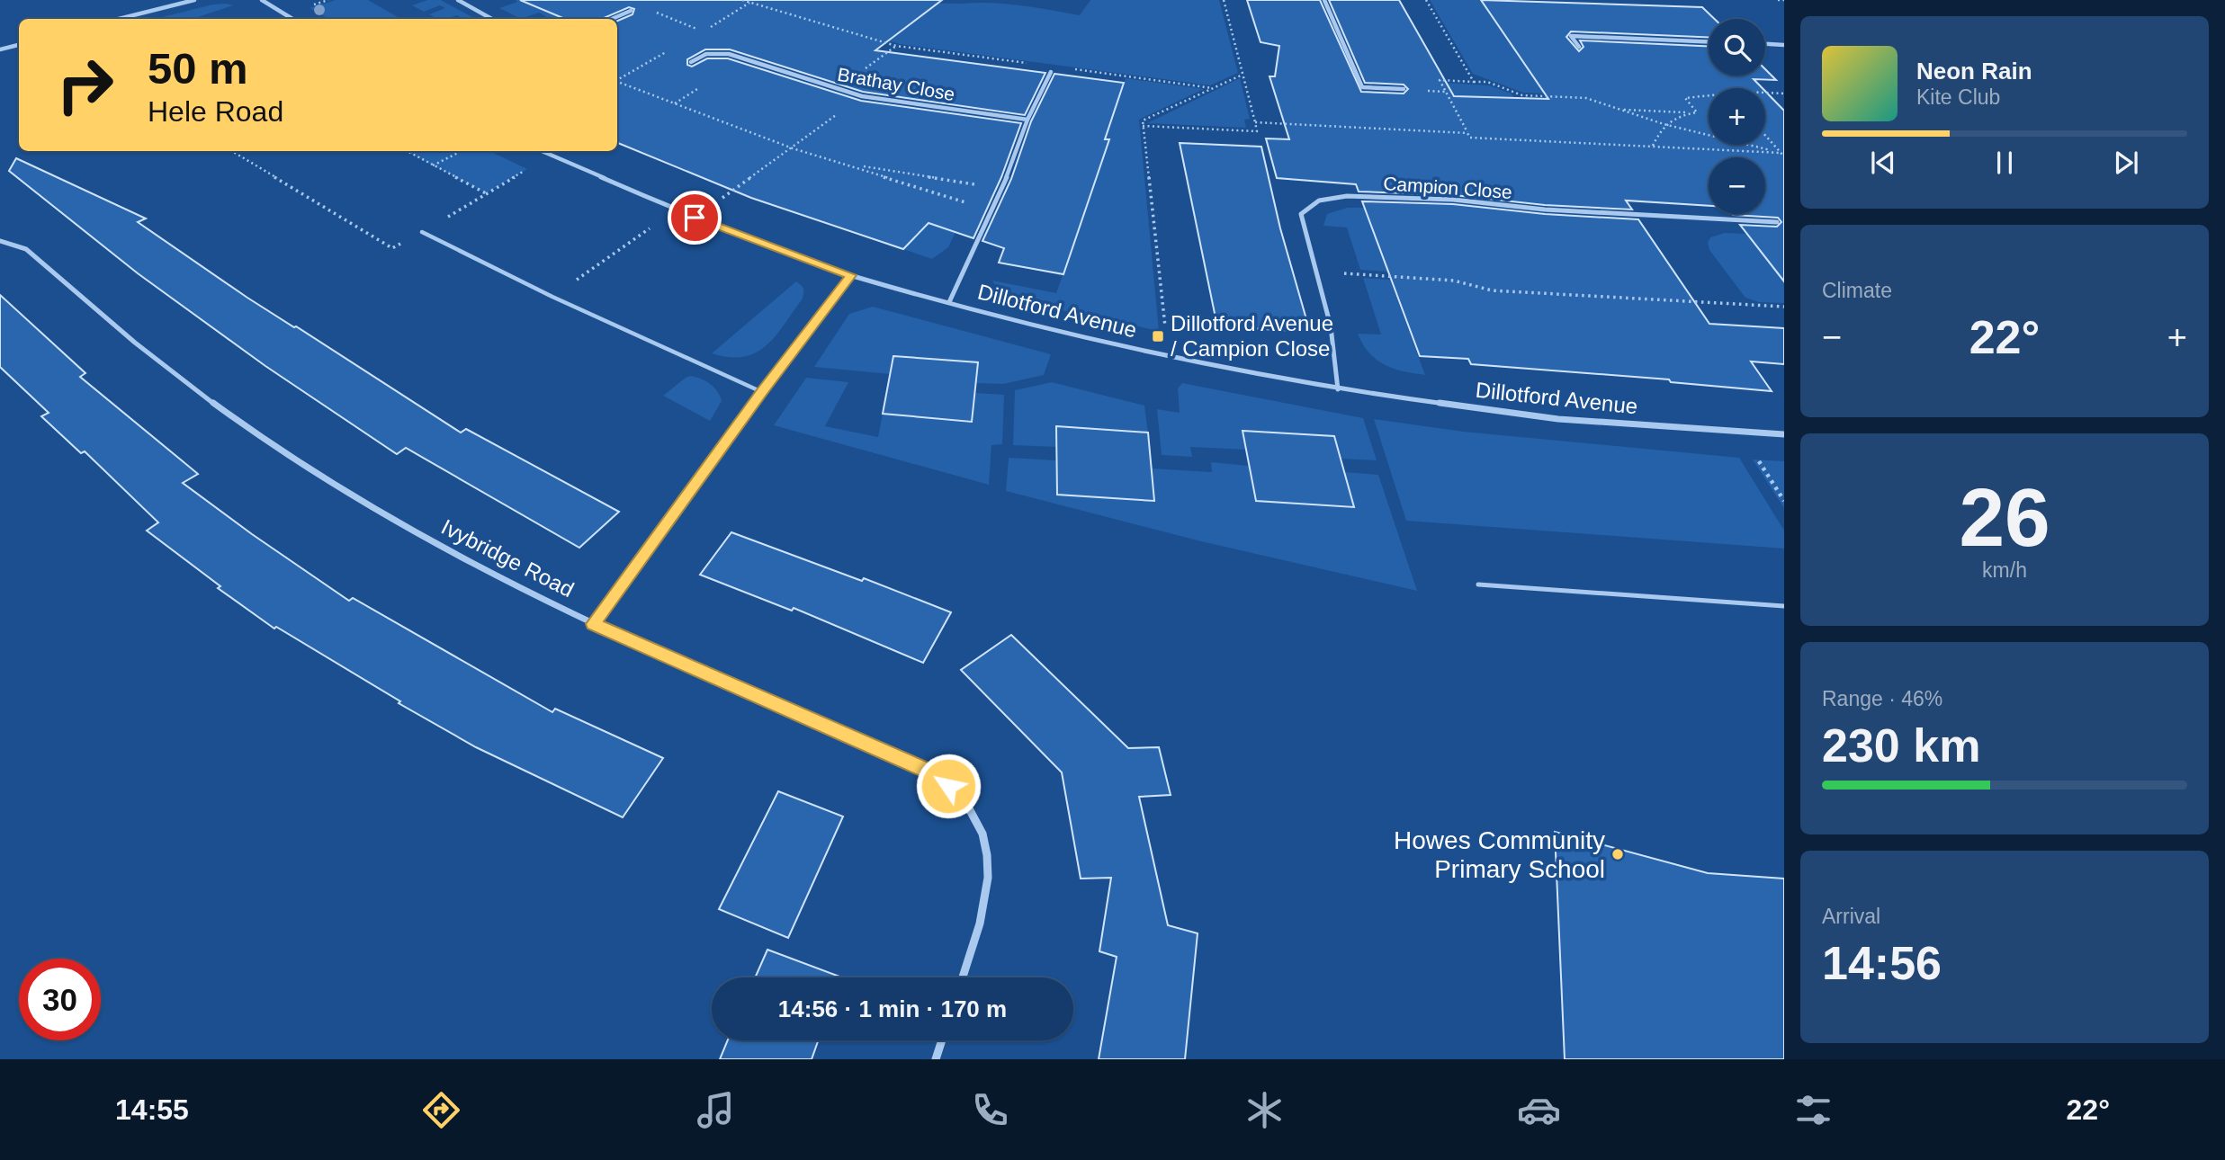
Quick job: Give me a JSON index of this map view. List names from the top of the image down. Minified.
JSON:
{"streets":{"street":["Brathay Close","Campion Close","Dillotford Avenue","Ivybridge Road"]},"crossings":[["Campion Close","Dillotford Avenue"]],"places":{"transit":["Dillotford Avenue / Campion Close"],"other":["Howes Community Primary School"]},"page":{"map_buttons":["+","−"],"turn":["50 m","Hele Road"],"song":["Neon Rain","Kite Club"],"tile":["Climate",["26","km/h"],["Range · 46%","230 km"],["Arrival","14:56"]],"heat":["−","22°","+"],"limit":"30","trip":"14:56 · 1 min · 170 m","tabs":["14:55","22°"]}}
